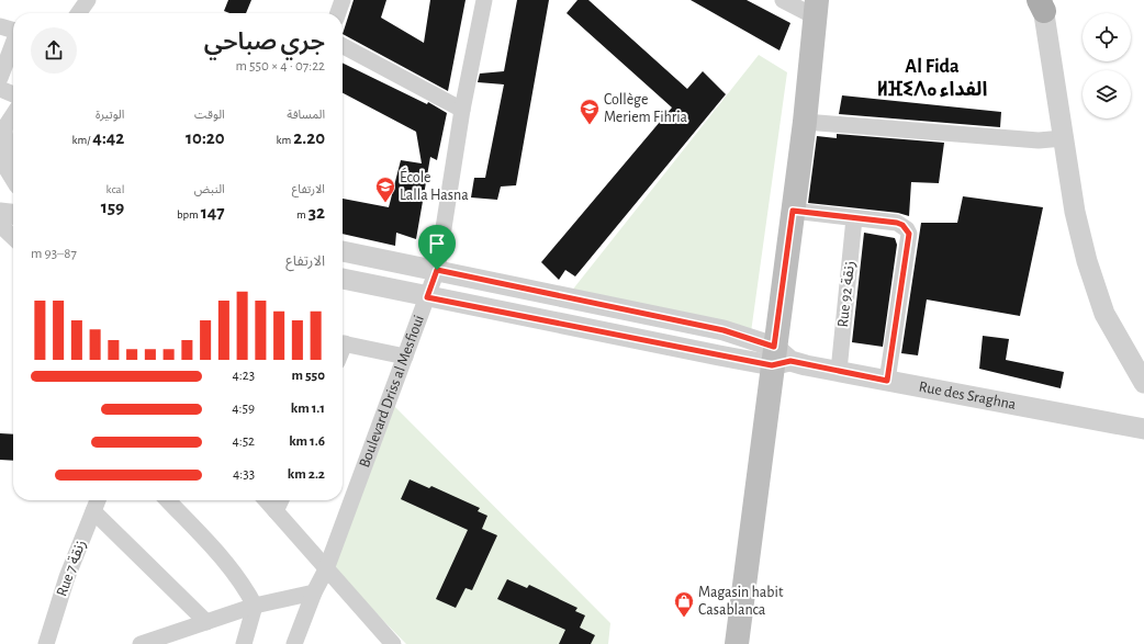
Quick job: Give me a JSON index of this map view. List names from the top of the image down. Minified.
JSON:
{"streets":{"street":["Rue 92 زنقة","Boulevard Driss al Mesfioui","Rue des Sraghna","Rue 7 زنقة"]},"crossings":[["Rue 92 زنقة","Rue des Sraghna"],["Boulevard Driss al Mesfioui","Rue des Sraghna"]],"districts":["Al Fida ⵍⴼⵉⴷⴰ الفداء"],"places":{"school or university":["Collège Meriem Fihria","École Lalla Hasna"],"shop":["Magasin habit Casablanca"]},"page":{"heading":["جري صباحي","07:22 · 4 × 550 m"],"stats":[["المسافة","2.20 km"],["الوقت","10:20"],["الوتيرة","4:42 /km"],["الارتفاع","32 m"],["النبض","147 bpm"],["kcal","159"]],"chart":["الارتفاع","87–93 m"],"list":[{"name":"550 m","note":"4:23"},{"name":"1.1 km","note":"4:59"},{"name":"1.6 km","note":"4:52"},{"name":"2.2 km","note":"4:33"}]}}
